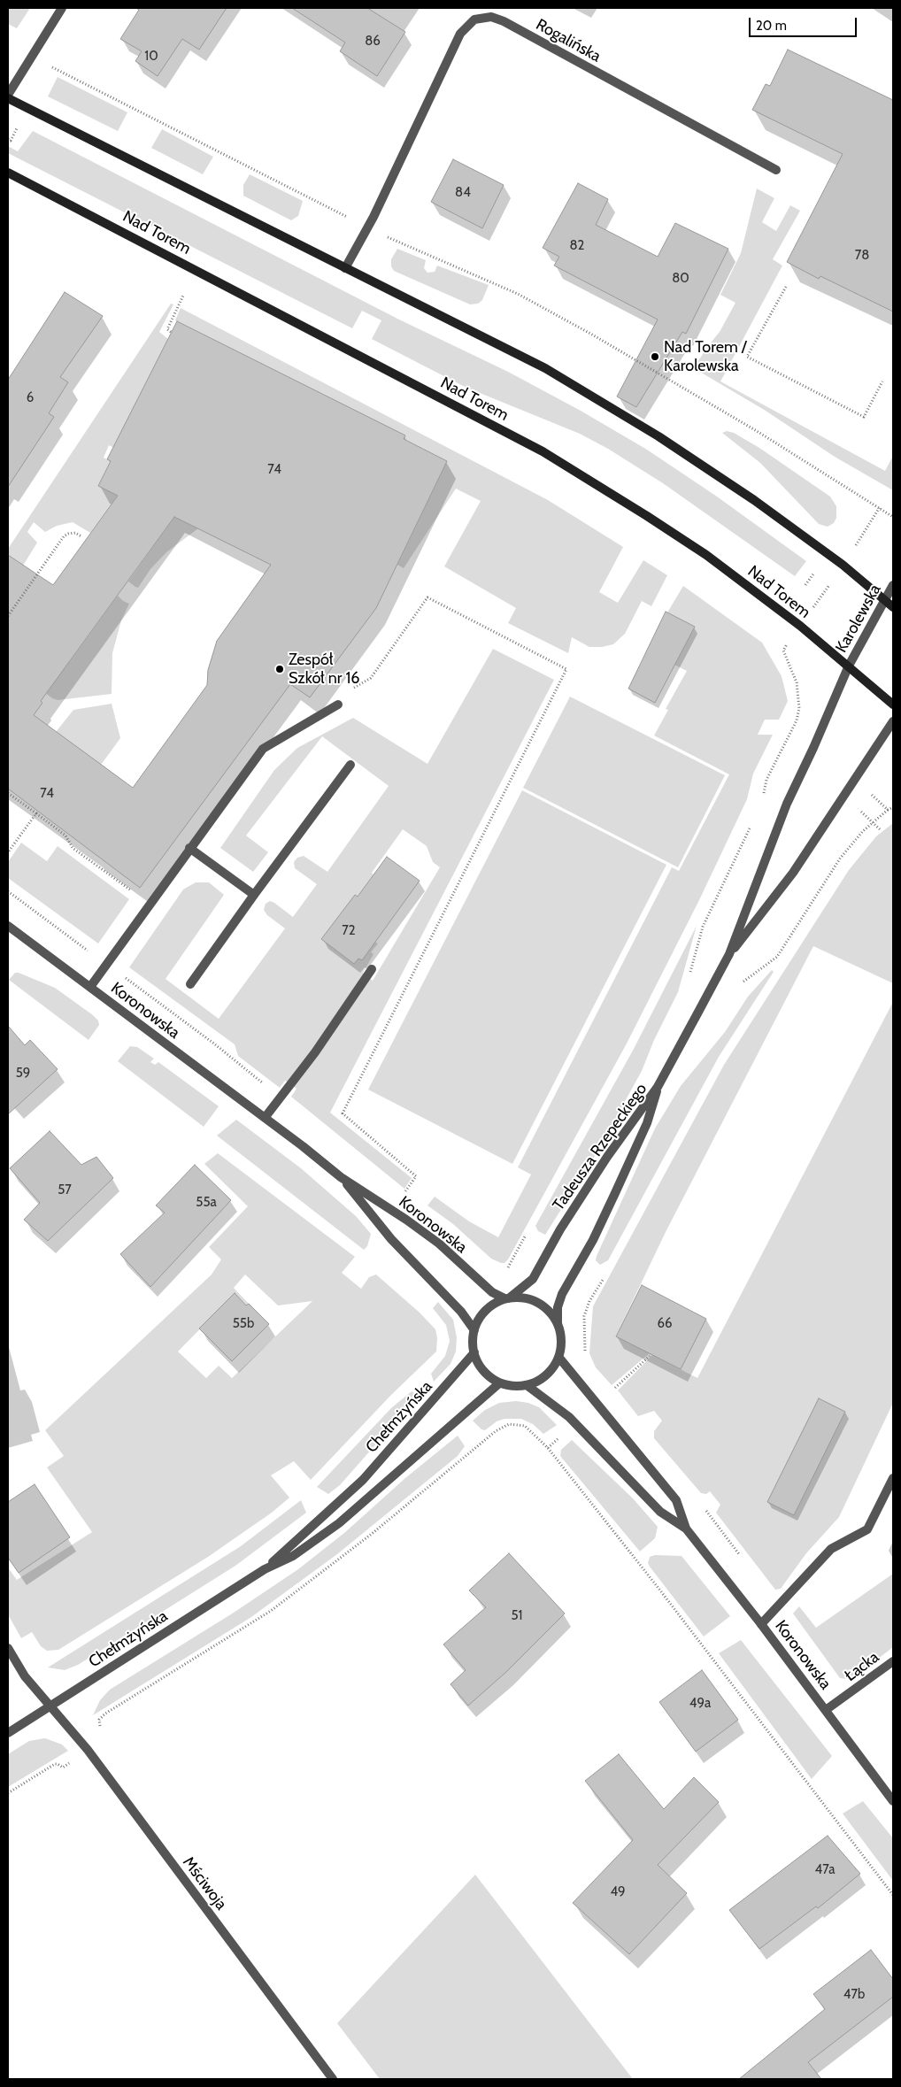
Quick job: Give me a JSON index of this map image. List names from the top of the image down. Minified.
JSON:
{"streets":{"main road":["Nad Torem"],"street":["Rogalińska","Karolewska","Koronowska","Tadeusza Rzepeckiego","Chełmżyńska","Łącka","Mściwoja"]},"crossings":[["Nad Torem","Karolewska"],["Koronowska","Tadeusza Rzepeckiego"],["Koronowska","Chełmżyńska"],["Koronowska","Łącka"],["Tadeusza Rzepeckiego","Chełmżyńska"],["Chełmżyńska","Mściwoja"]],"places":["Nad Torem / Karolewska","Zespół Szkół nr 16"],"house_numbers":["86","10","84","82","78","80","6","74","74","72","59","57","55a","55b","66","51","49a","47a","49","47b"],"scale_bar":"20 m"}
